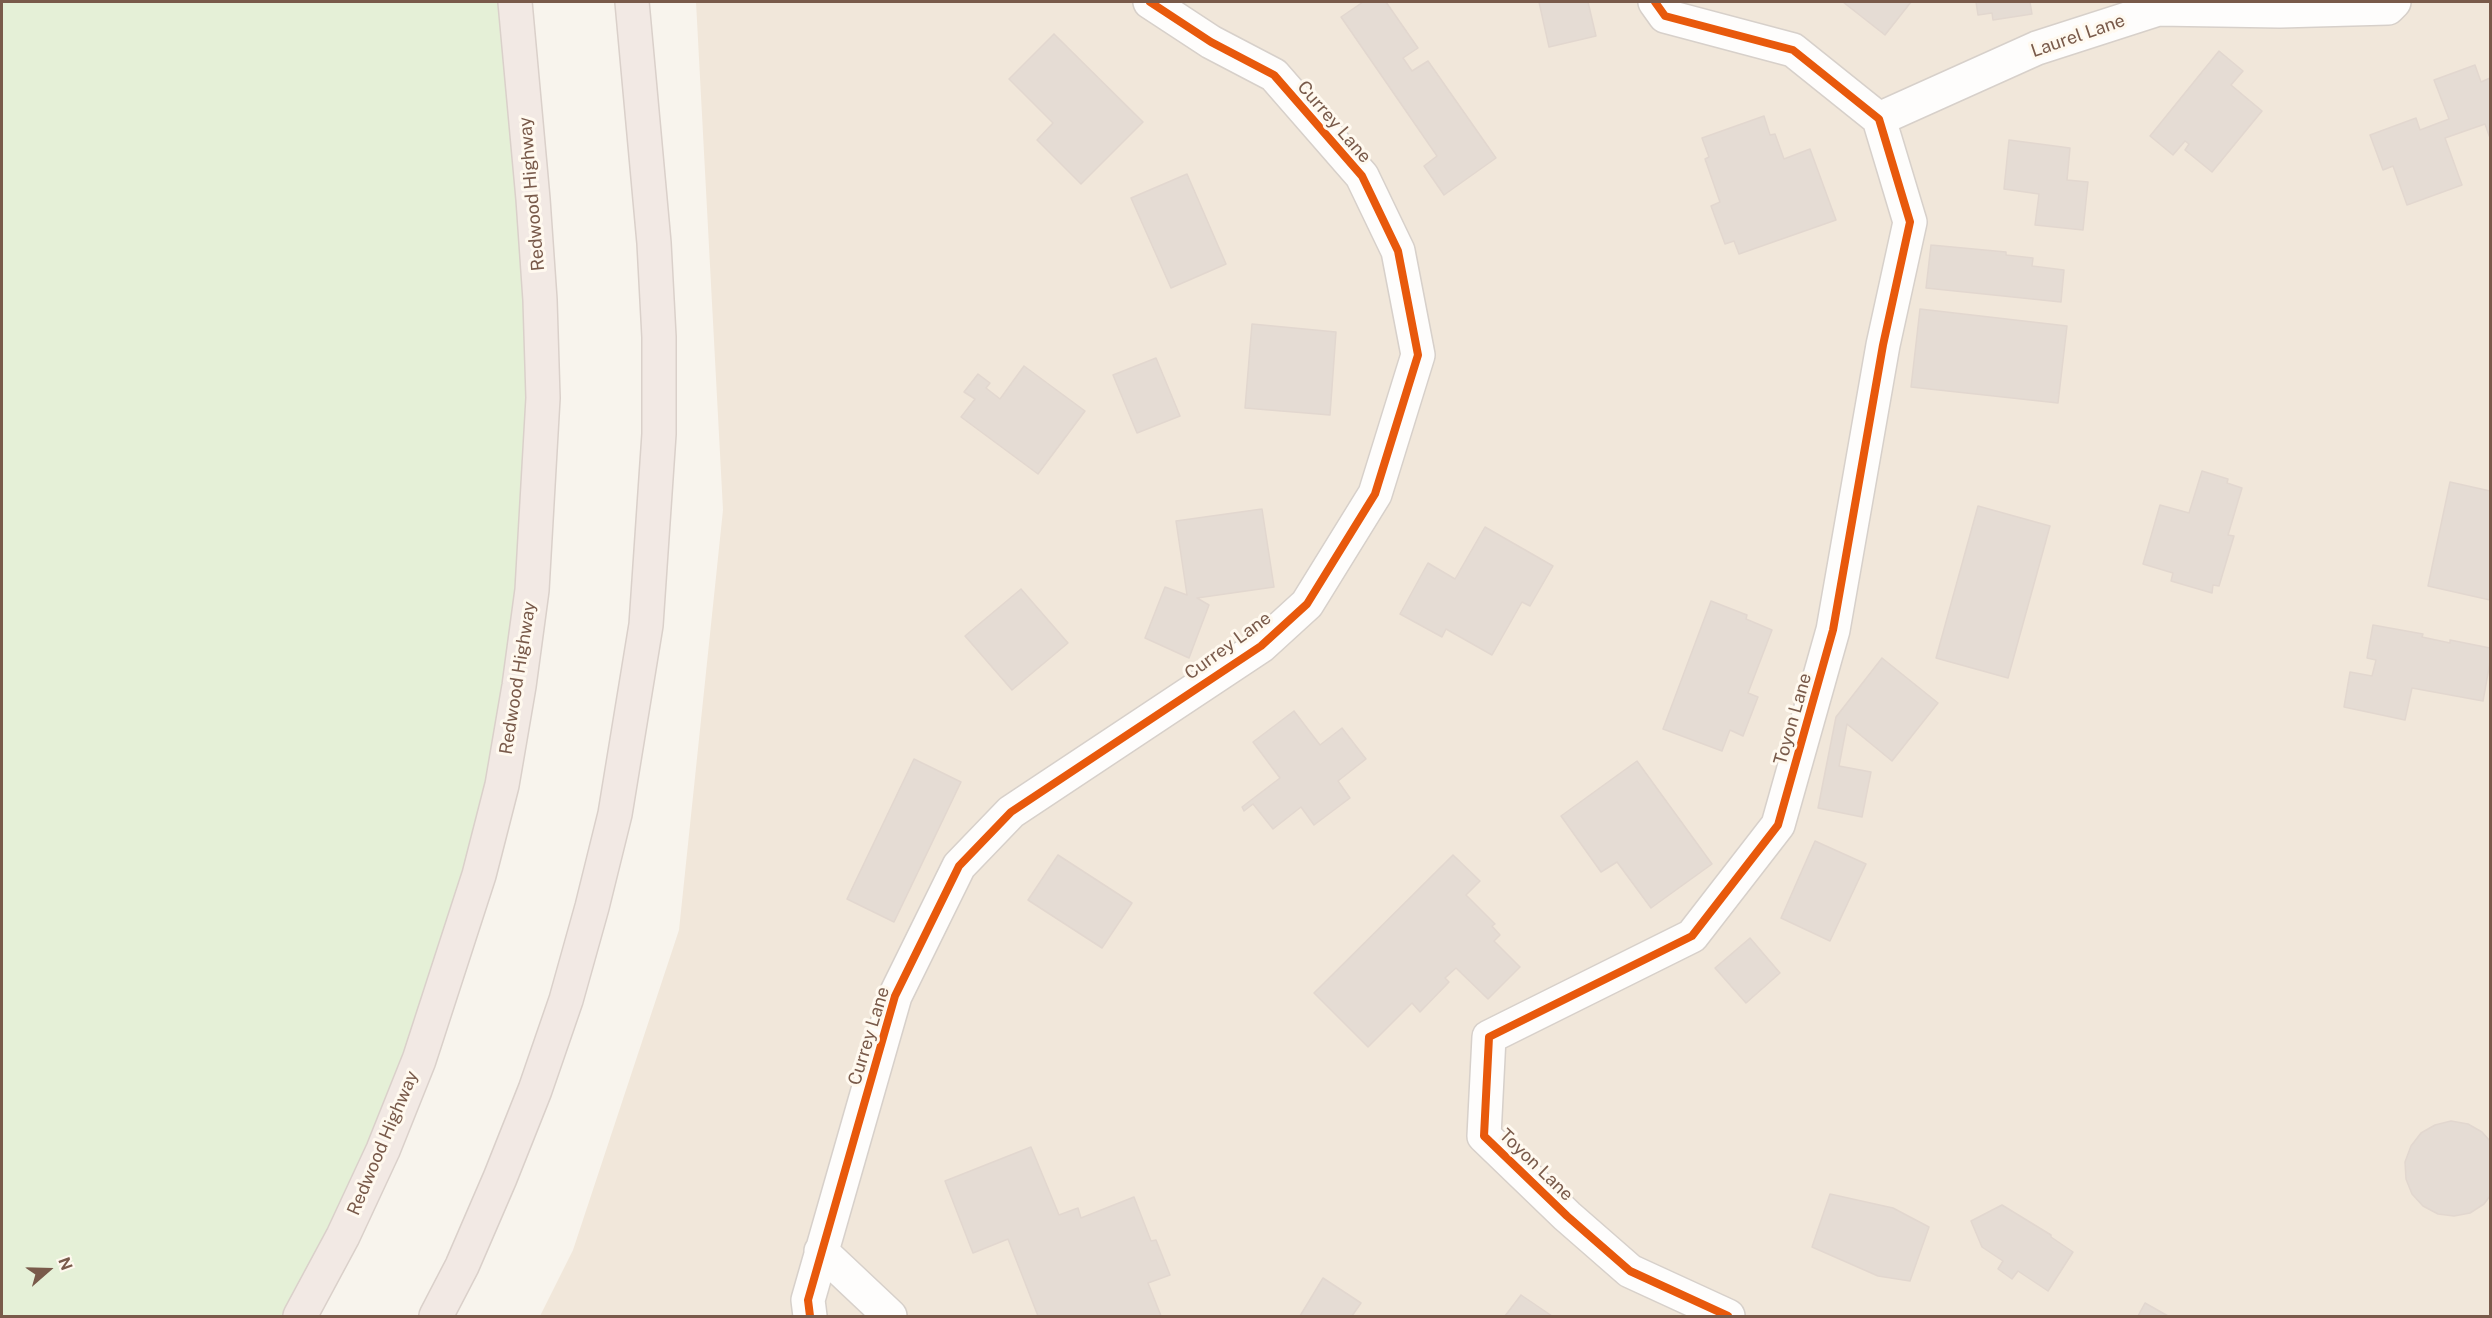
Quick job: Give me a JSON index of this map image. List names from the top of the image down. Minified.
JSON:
{"streets":{"highway":["Redwood Highway"],"street":["Laurel Lane","Currey Lane","Toyon Lane"]},"crossings":[["Laurel Lane","Toyon Lane"]],"north":"right"}
